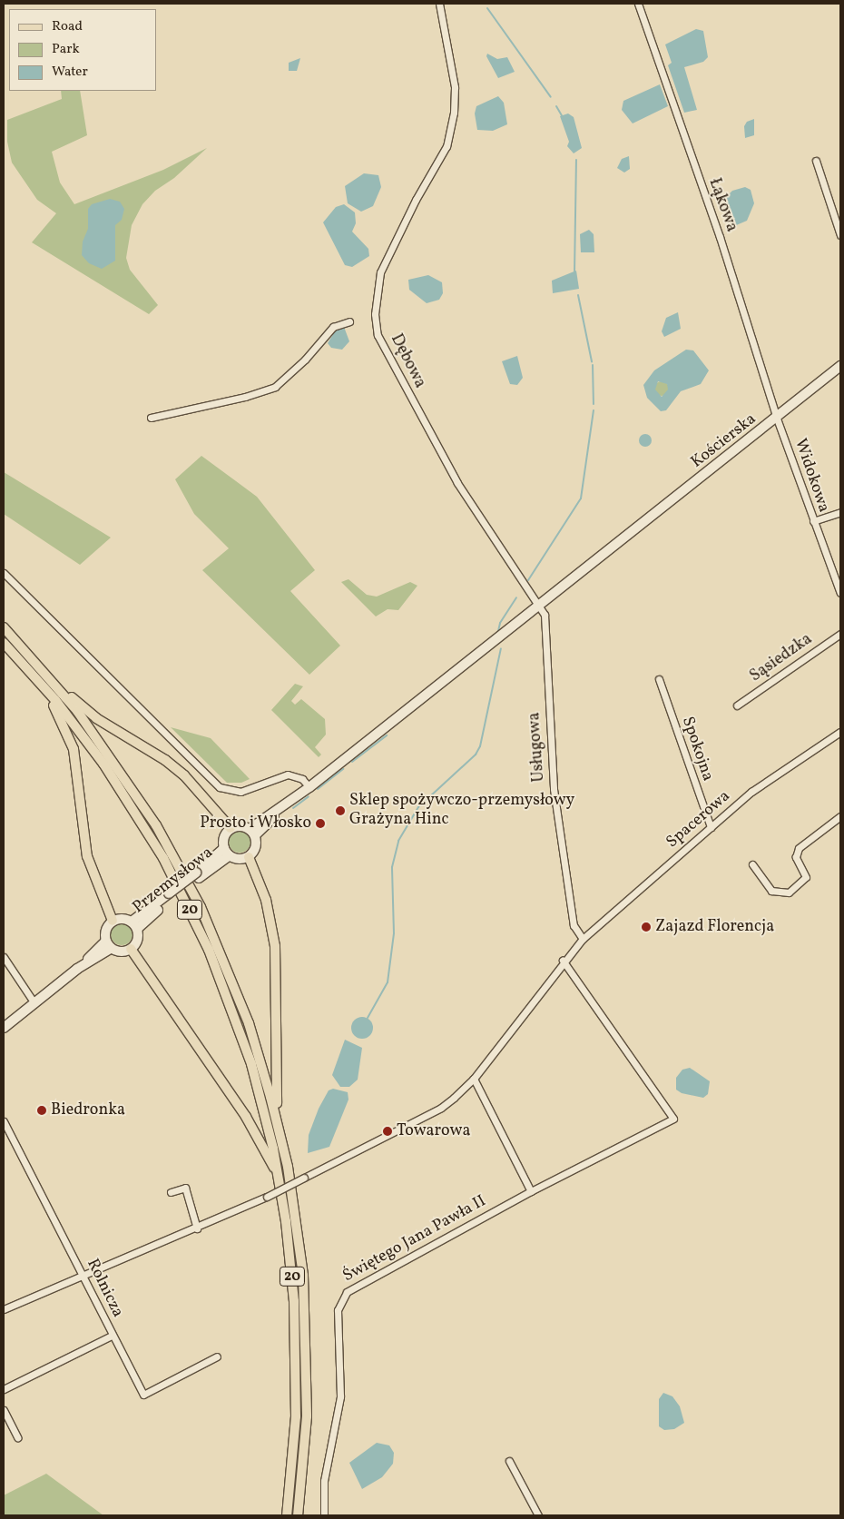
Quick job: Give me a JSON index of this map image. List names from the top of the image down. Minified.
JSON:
{"streets":{"main road":["Kościerska","Przemysłowa","20"],"street":["Łąkowa","Dębowa","Widokowa","Sąsiedzka","Usługowa","Spokojna","Spacerowa","Świętego Jana Pawła II","Rolnicza"]},"crossings":[["Łąkowa","Kościerska"],["Łąkowa","Widokowa"],["Dębowa","Kościerska"],["Dębowa","Usługowa"],["Kościerska","Widokowa"],["Kościerska","Usługowa"],["Usługowa","Spacerowa"],["Spokojna","Spacerowa"]],"places":["Sklep spożywczo-przemysłowy Grażyna Hinc","Prosto i Włosko","Zajazd Florencja","Biedronka","Towarowa"],"legend":["Road","Park","Water"]}
